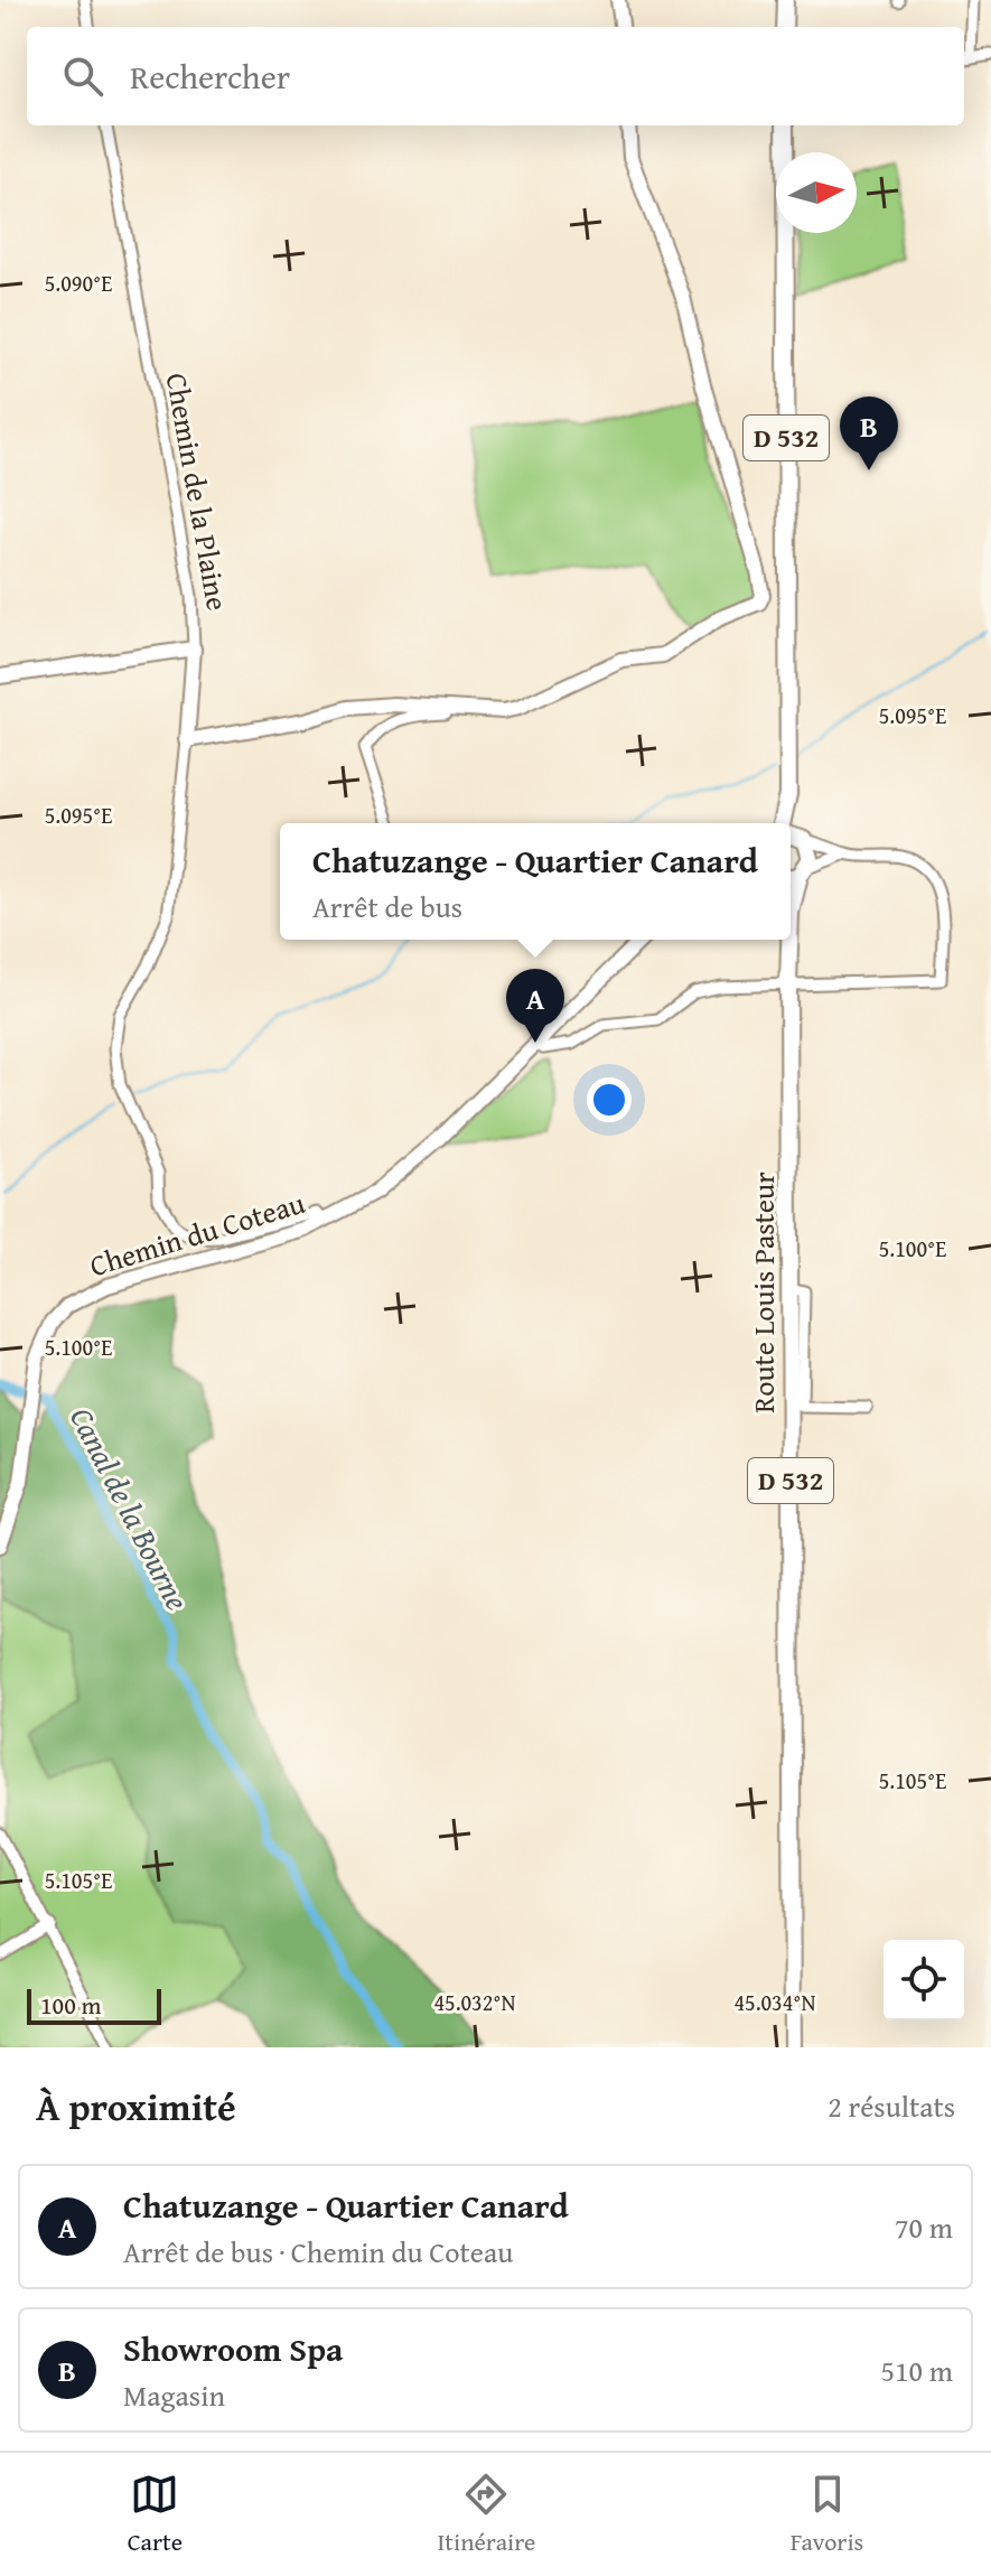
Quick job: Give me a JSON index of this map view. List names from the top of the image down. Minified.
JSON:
{"streets":{"main road":["D 532","Route Louis Pasteur"],"street":["Chemin de la Plaine","Chemin du Coteau"]},"crossings":[["Chemin de la Plaine","Chemin du Coteau"]],"water":["Canal de la Bourne"],"scale_bar":"100 m","north":"right","page":{"search":"Rechercher","pins":["B","A"],"popup":["Chatuzange - Quartier Canard","Arrêt de bus"],"scale":"100 m","heading":["À proximité","2 résultats"],"list":[{"mark":"A","name":"Chatuzange - Quartier Canard","note":"Arrêt de bus · Chemin du Coteau","value":"70 m"},{"mark":"B","name":"Showroom Spa","note":"Magasin","value":"510 m"}],"nav":["Carte","Itinéraire","Favoris"]},"coordinates":["5.090°E","5.095°E","5.100°E","5.105°E","45.032°N","45.034°N"]}
